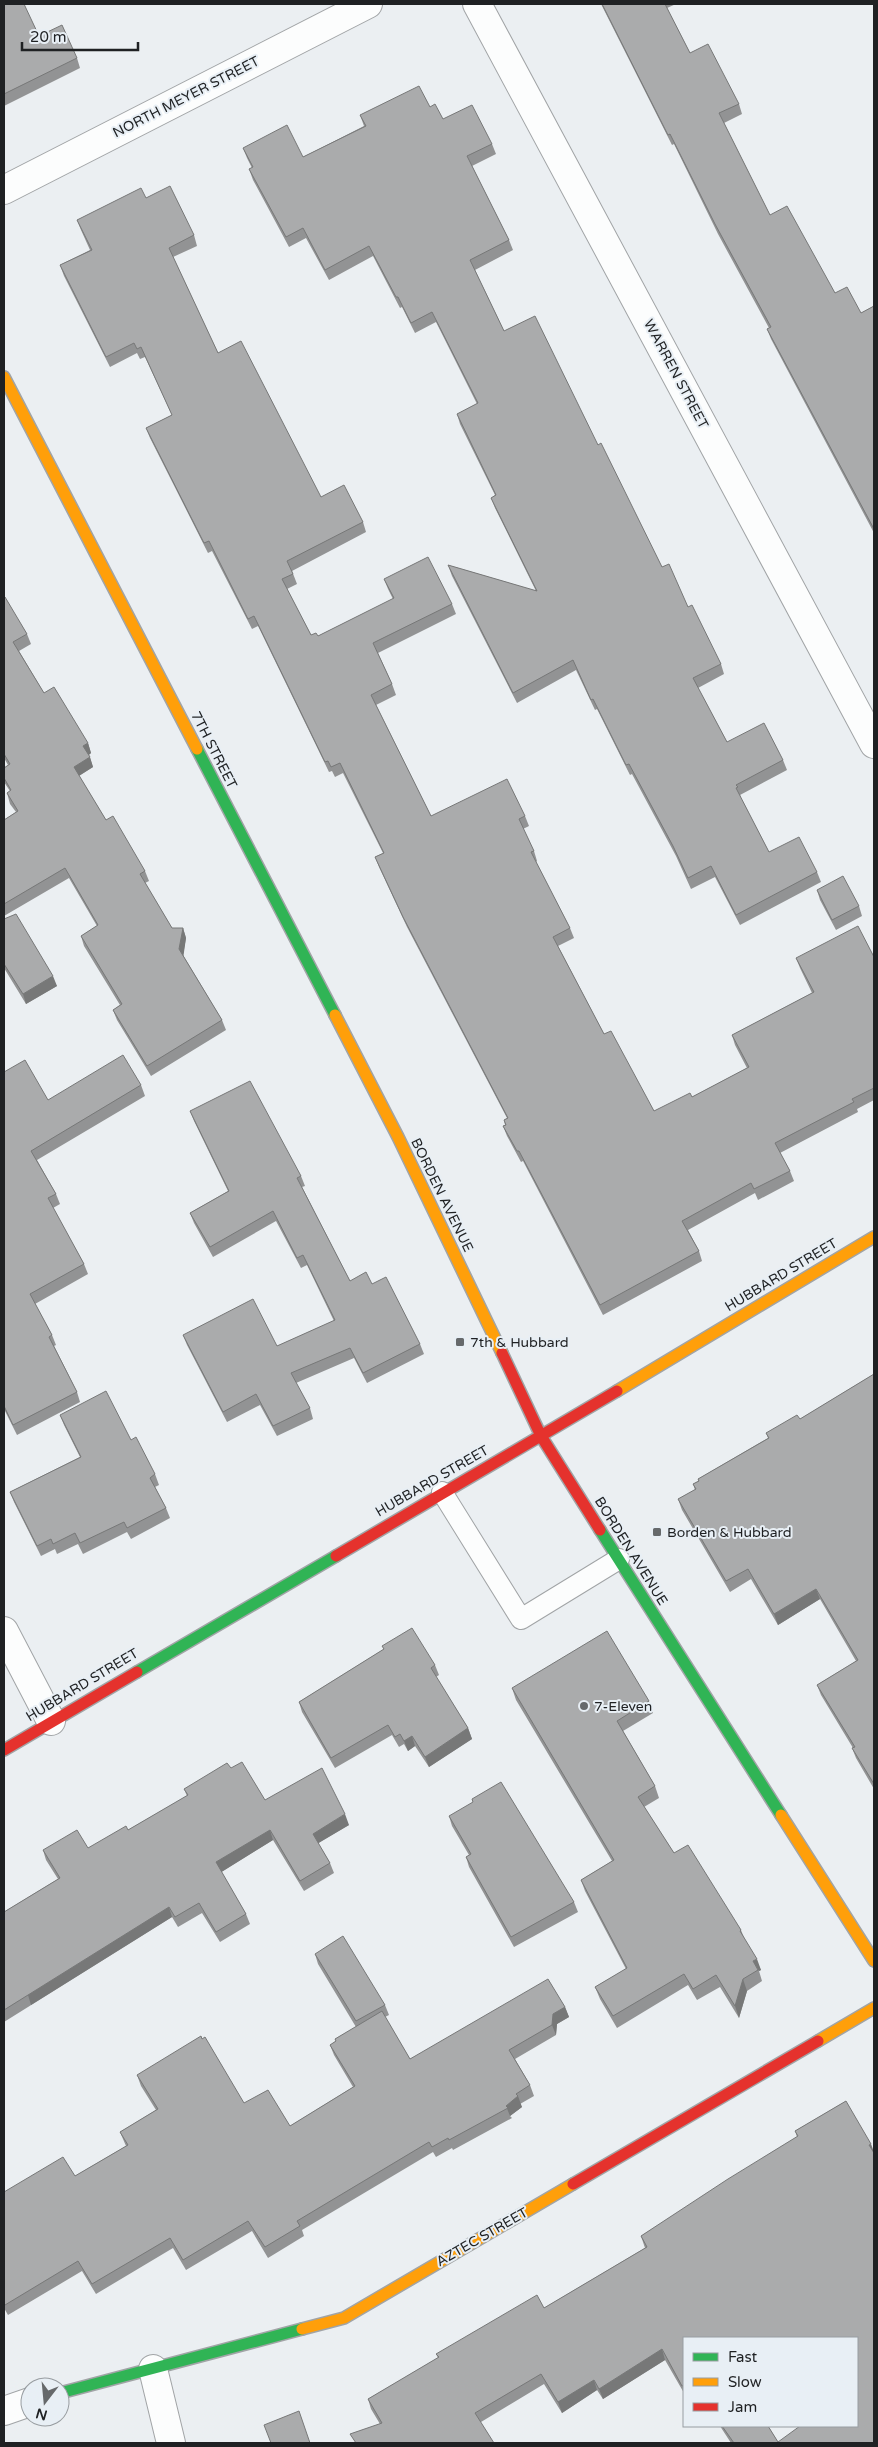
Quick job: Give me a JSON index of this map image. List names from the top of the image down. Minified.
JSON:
{"streets":{"street":["NORTH MEYER STREET","WARREN STREET","7TH STREET","BORDEN AVENUE","HUBBARD STREET","AZTEC STREET"]},"crossings":[["7TH STREET","BORDEN AVENUE"],["BORDEN AVENUE","HUBBARD STREET"]],"places":{"transit":["7th & Hubbard","Borden & Hubbard"],"other":["7-Eleven"]},"legend":["Fast","Slow","Jam"],"scale_bar":"20 m","north":"bottom"}
